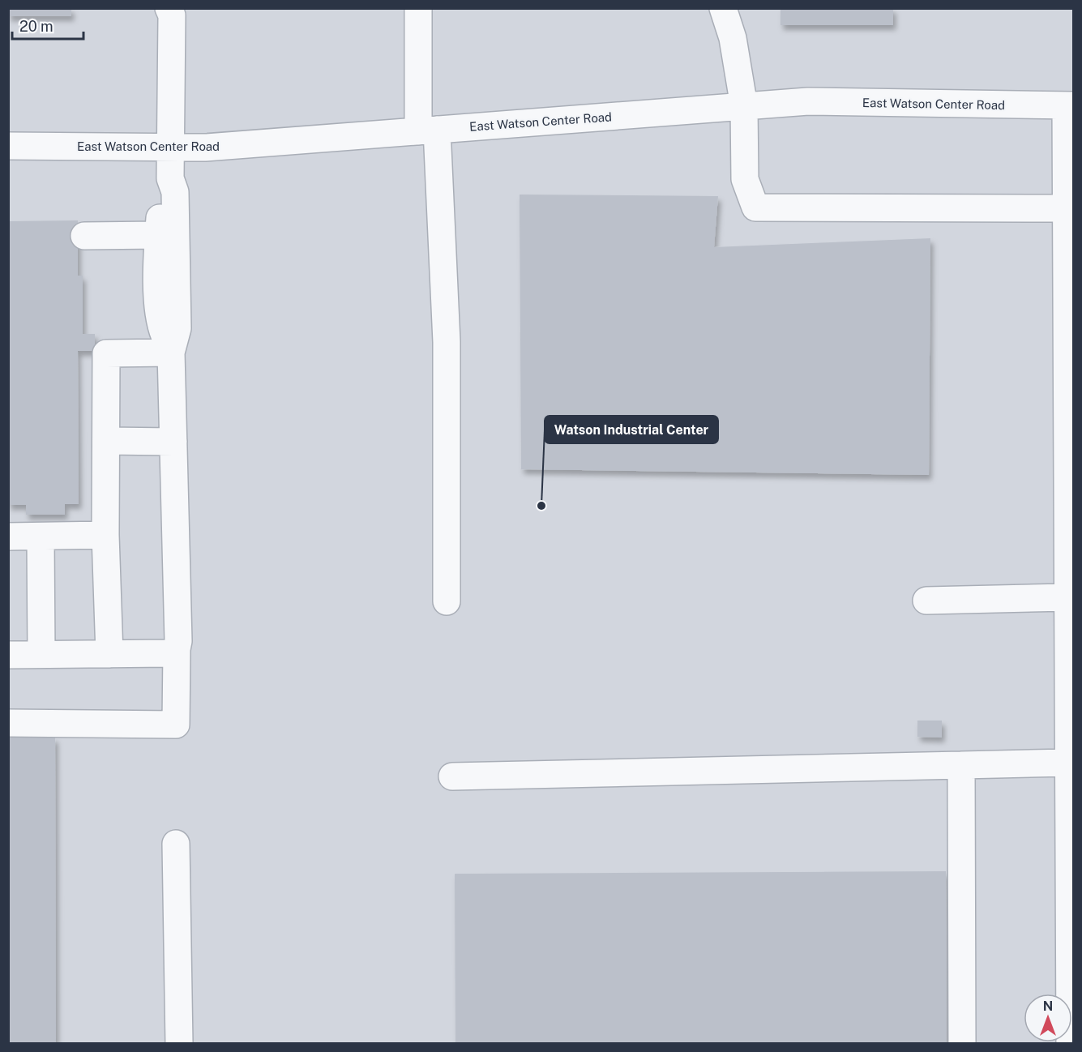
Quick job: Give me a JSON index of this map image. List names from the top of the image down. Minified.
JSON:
{"streets":{"street":["East Watson Center Road"]},"places":["Watson Industrial Center"],"scale_bar":"20 m","north":"top"}
